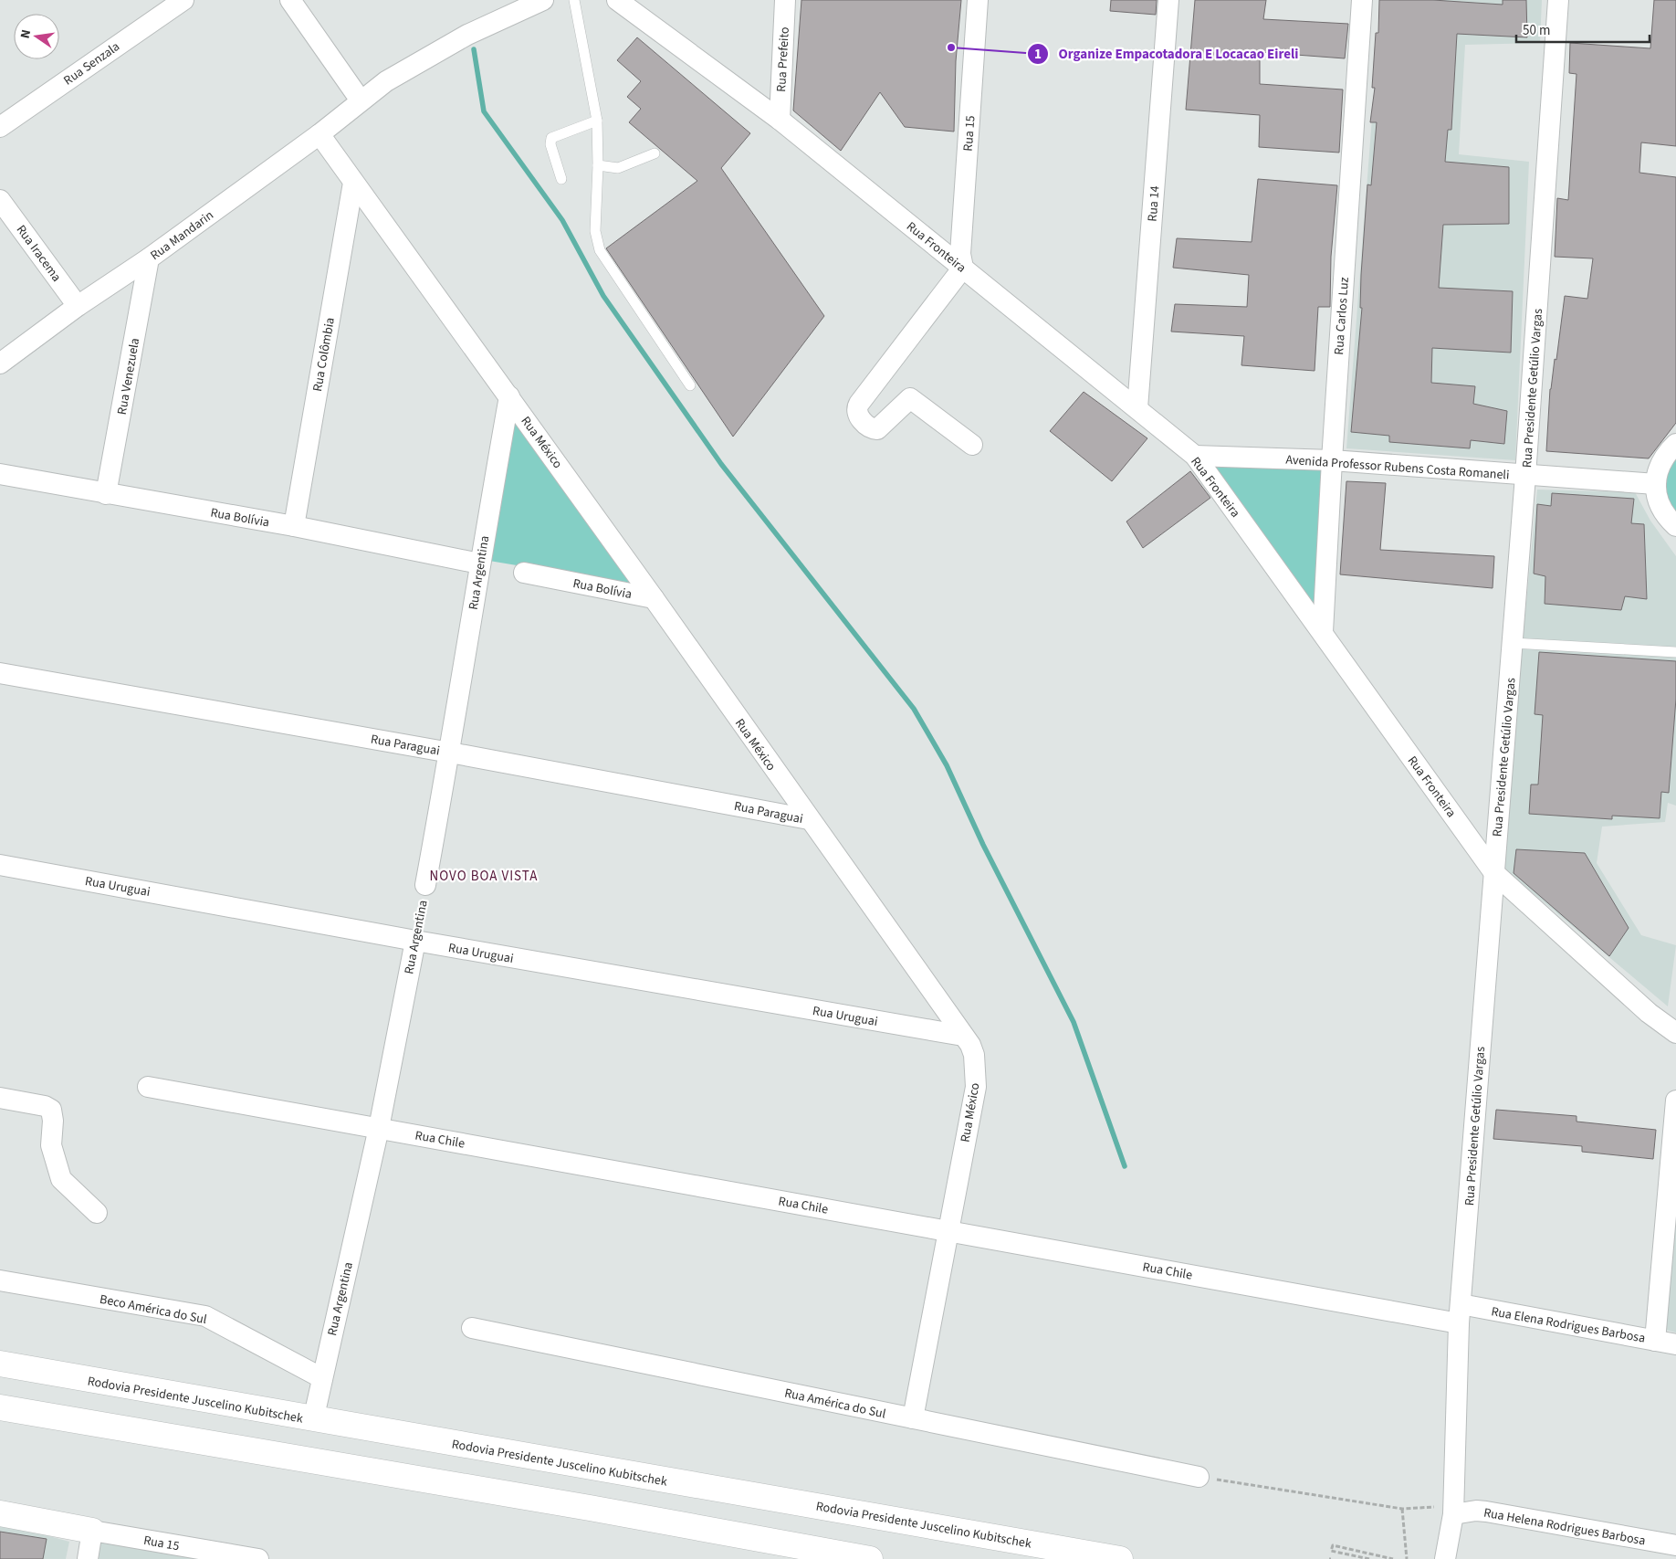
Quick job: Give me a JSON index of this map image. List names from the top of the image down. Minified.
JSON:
{"streets":{"highway":["Rodovia Presidente Juscelino Kubitschek"],"street":["Rua Prefeito","Rua Senzala","Rua 15","Rua 14","Rua Mandarin","Rua Fronteira","Rua Iracema","Rua Carlos Luz","Rua Colômbia","Rua Venezuela","Rua Presidente Getúlio Vargas","Rua México","Avenida Professor Rubens Costa Romaneli","Rua Bolívia","Rua Argentina","Rua Paraguai","Rua Uruguai","Rua Chile","Beco América do Sul","Rua Elena Rodrigues Barbosa","Rua América do Sul","Rua Helena Rodrigues Barbosa"]},"crossings":[["Rua Prefeito","Rua Fronteira"],["Rua 15","Rua Fronteira"],["Rua 14","Rua Fronteira"],["Rua Mandarin","Rua Iracema"],["Rua Mandarin","Rua Venezuela"],["Rua Mandarin","Rua México"],["Rua Fronteira","Rua Carlos Luz"],["Rua Fronteira","Rua Presidente Getúlio Vargas"],["Rua Fronteira","Avenida Professor Rubens Costa Romaneli"],["Rua Carlos Luz","Avenida Professor Rubens Costa Romaneli"],["Rua Colômbia","Rua México"],["Rua Colômbia","Rua Bolívia"],["Rua Venezuela","Rua Bolívia"],["Rua Presidente Getúlio Vargas","Avenida Professor Rubens Costa Romaneli"],["Rua Presidente Getúlio Vargas","Rua Chile"],["Rua Presidente Getúlio Vargas","Rua Elena Rodrigues Barbosa"],["Rua Presidente Getúlio Vargas","Rua Helena Rodrigues Barbosa"],["Rua México","Rua Bolívia"],["Rua México","Rua Argentina"],["Rua México","Rua Paraguai"],["Rua México","Rua Uruguai"],["Rua México","Rua Chile"],["Rua México","Rua América do Sul"],["Rua Bolívia","Rua Argentina"],["Rua Argentina","Rua Paraguai"],["Rua Argentina","Rua Uruguai"],["Rua Argentina","Rua Chile"],["Rua Argentina","Beco América do Sul"],["Rua Argentina","Rodovia Presidente Juscelino Kubitschek"],["Rua Chile","Rua Elena Rodrigues Barbosa"]],"districts":["NOVO BOA VISTA"],"places":["Organize Empacotadora E Locacao Eireli"],"scale_bar":"50 m","north":"left"}
